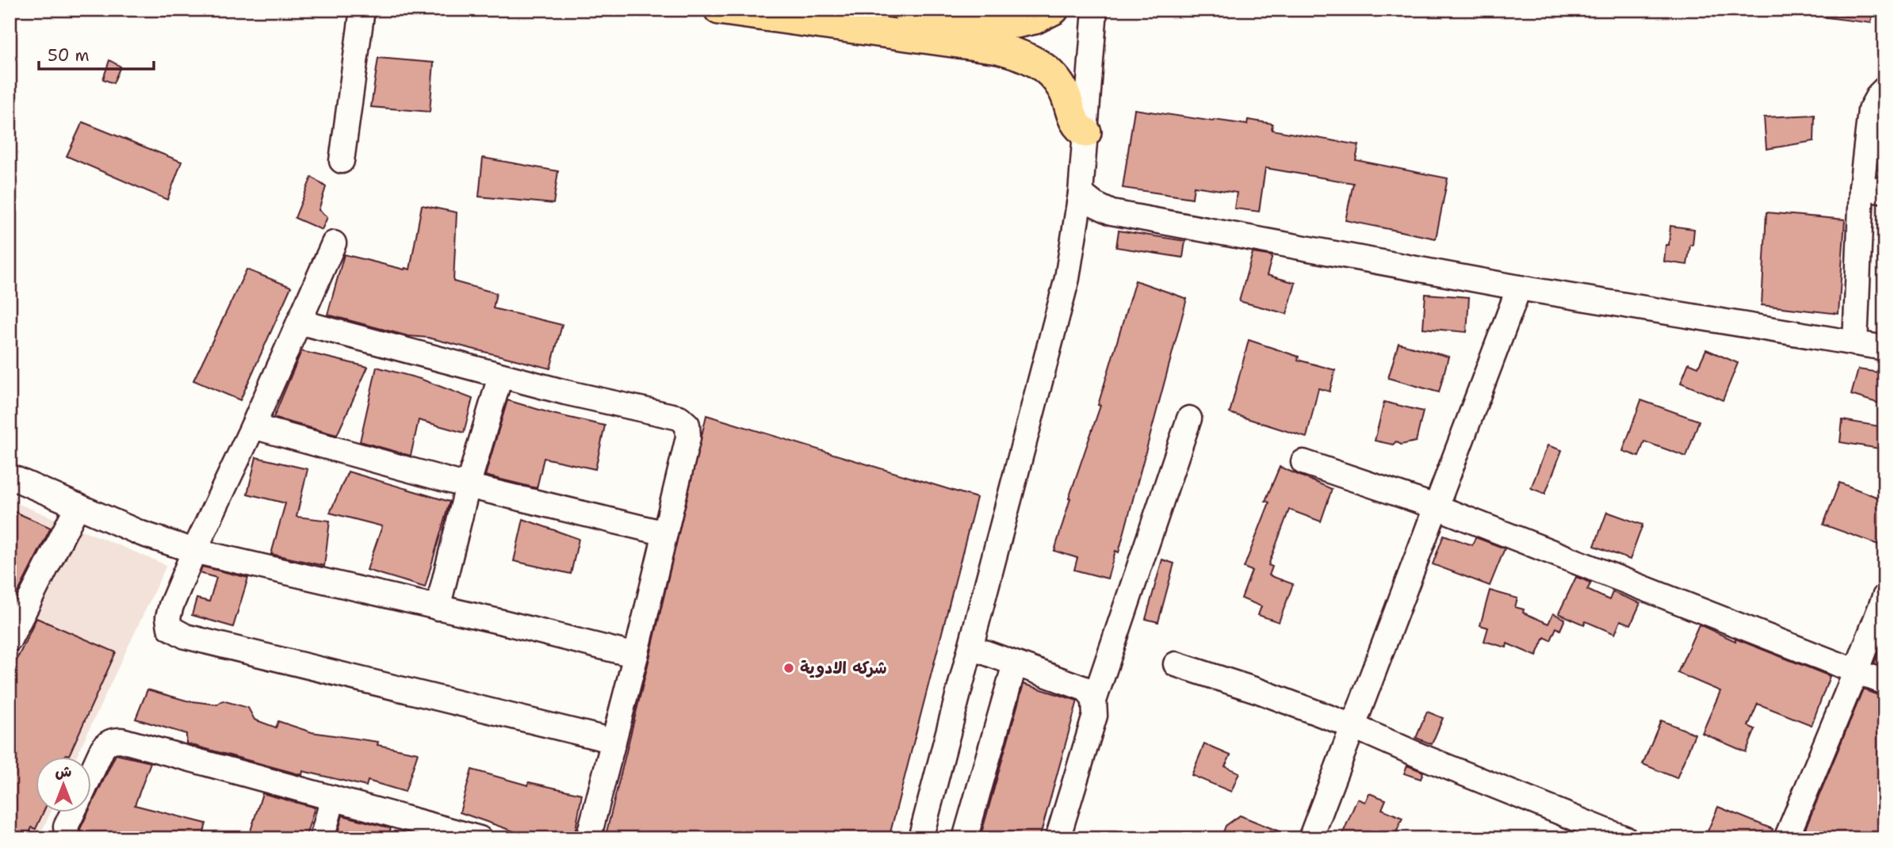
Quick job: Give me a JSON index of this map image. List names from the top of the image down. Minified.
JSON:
{"places":["شركه الادوية"],"scale_bar":"50 m","north":"top"}
